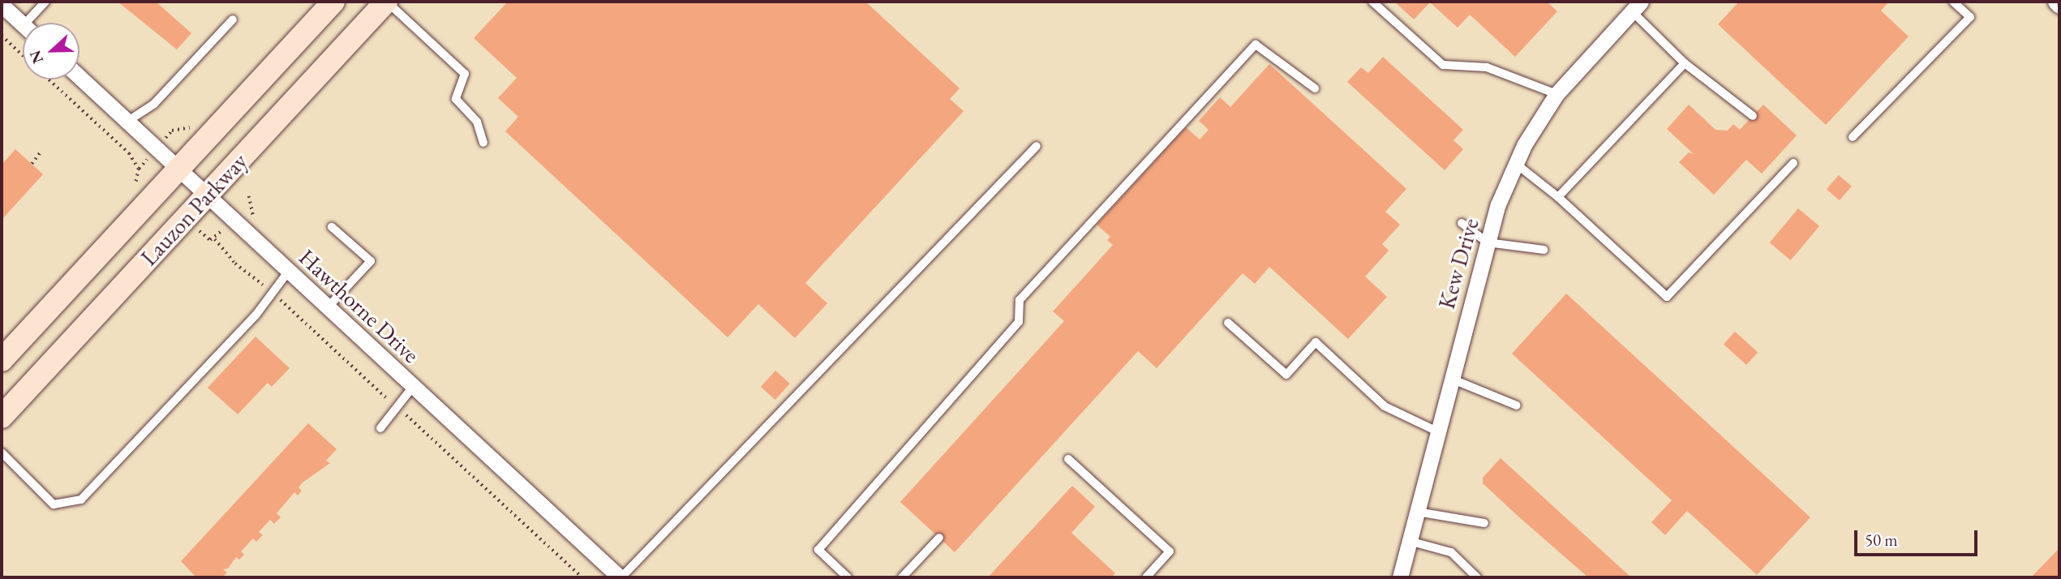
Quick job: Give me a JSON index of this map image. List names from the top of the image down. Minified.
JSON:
{"streets":{"main road":["Lauzon Parkway"],"street":["Kew Drive","Hawthorne Drive"]},"crossings":[["Lauzon Parkway","Hawthorne Drive"]],"scale_bar":"50 m","north":"left"}
